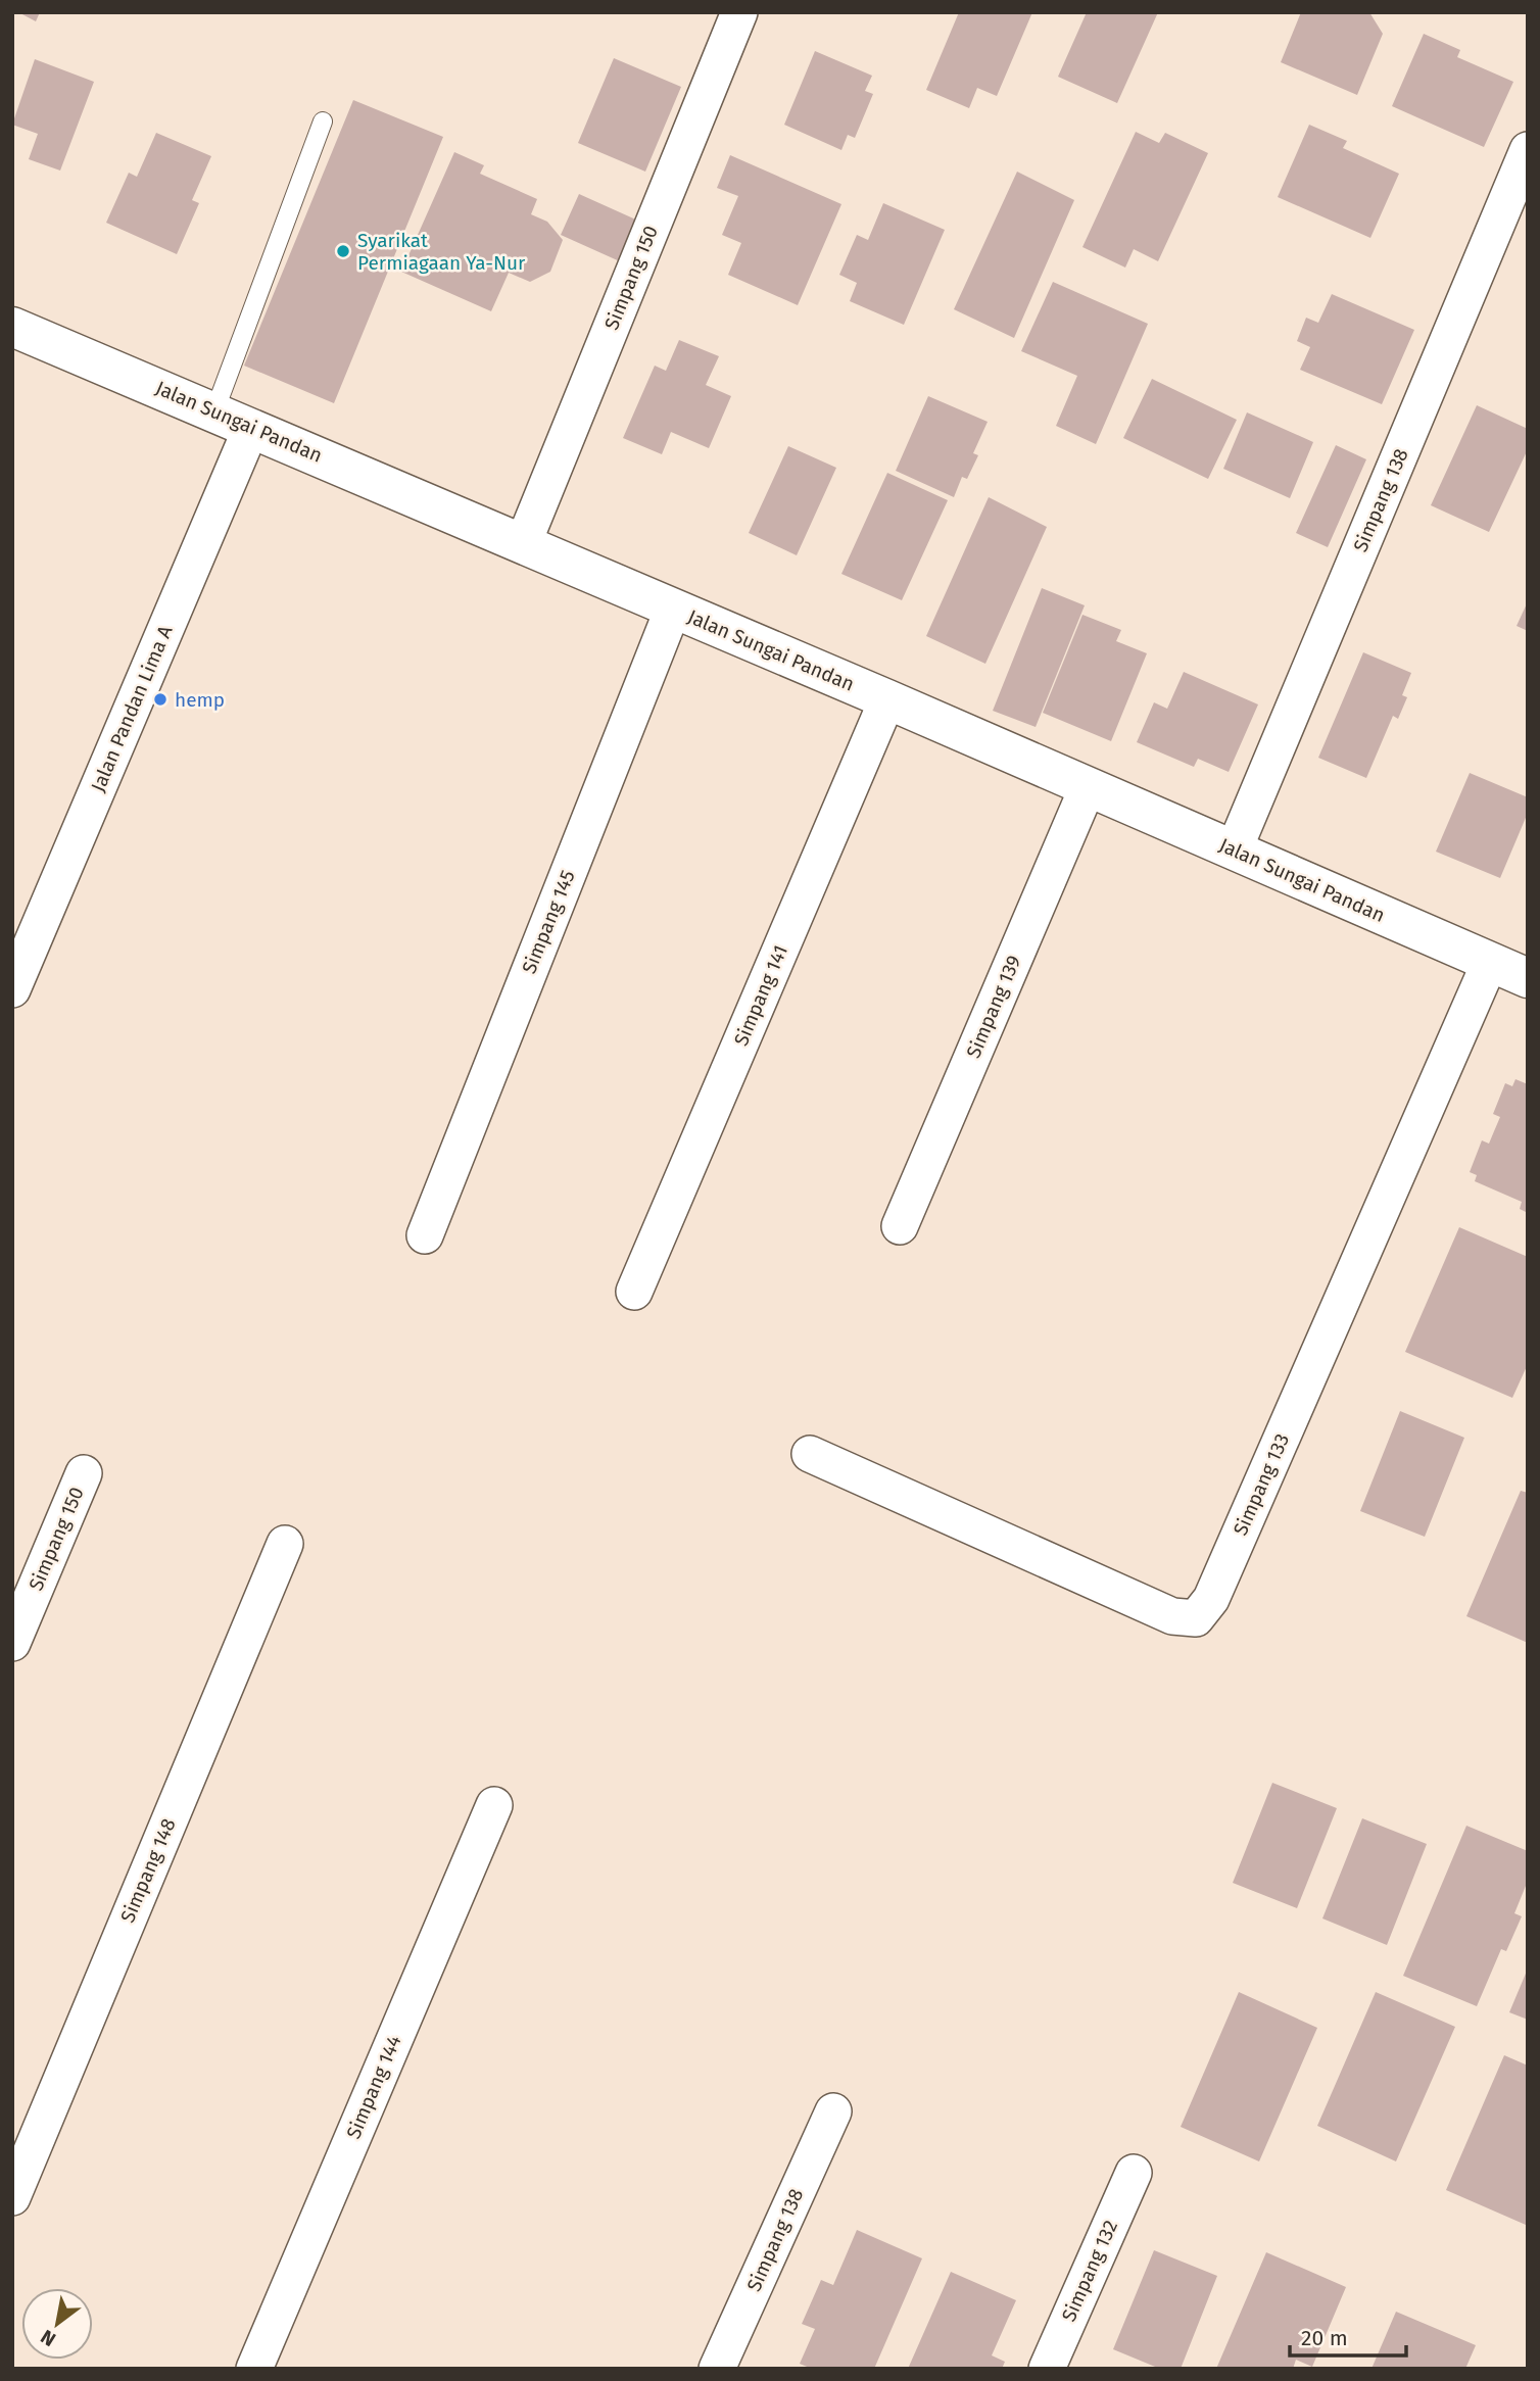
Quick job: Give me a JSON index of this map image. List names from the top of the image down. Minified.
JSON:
{"streets":{"street":["Simpang 150","Jalan Sungai Pandan","Simpang 138","Jalan Pandan Lima A","Simpang 145","Simpang 141","Simpang 139","Simpang 133","Simpang 148","Simpang 144","Simpang 132"]},"crossings":[["Simpang 150","Jalan Sungai Pandan"],["Jalan Sungai Pandan","Simpang 138"],["Jalan Sungai Pandan","Jalan Pandan Lima A"],["Jalan Sungai Pandan","Simpang 145"],["Jalan Sungai Pandan","Simpang 141"],["Jalan Sungai Pandan","Simpang 139"],["Jalan Sungai Pandan","Simpang 133"]],"places":["Syarikat Permiagaan Ya-Nur","hemp"],"scale_bar":"20 m","north":"bottom left"}
